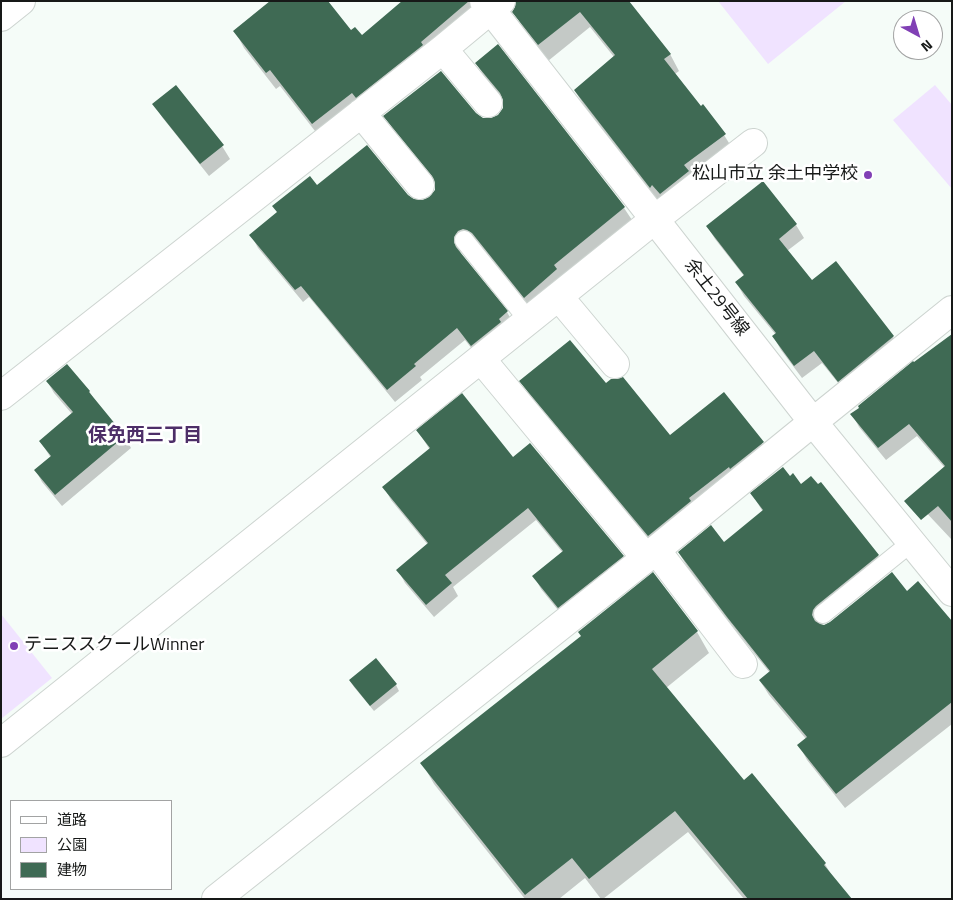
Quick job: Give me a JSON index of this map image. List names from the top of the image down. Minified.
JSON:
{"streets":{"street":["余土29号線"]},"districts":["保免西三丁目"],"places":["松山市立 余土中学校","テニススクールWinner"],"legend":["道路","公園","建物"],"north":"bottom right"}
